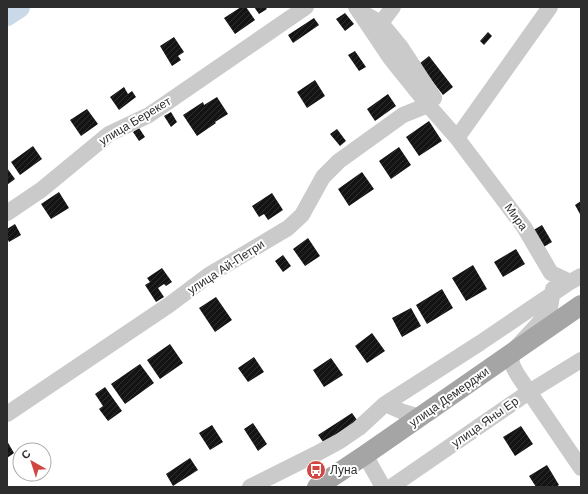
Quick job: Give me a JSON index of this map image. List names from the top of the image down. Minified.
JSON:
{"streets":{"main road":["улица Демерджи"],"street":["улица Берекет","Мира","улица Ай-Петри","улица Яны Ер"]},"places":{"bus stop":["Луна"]},"north":"top left"}
